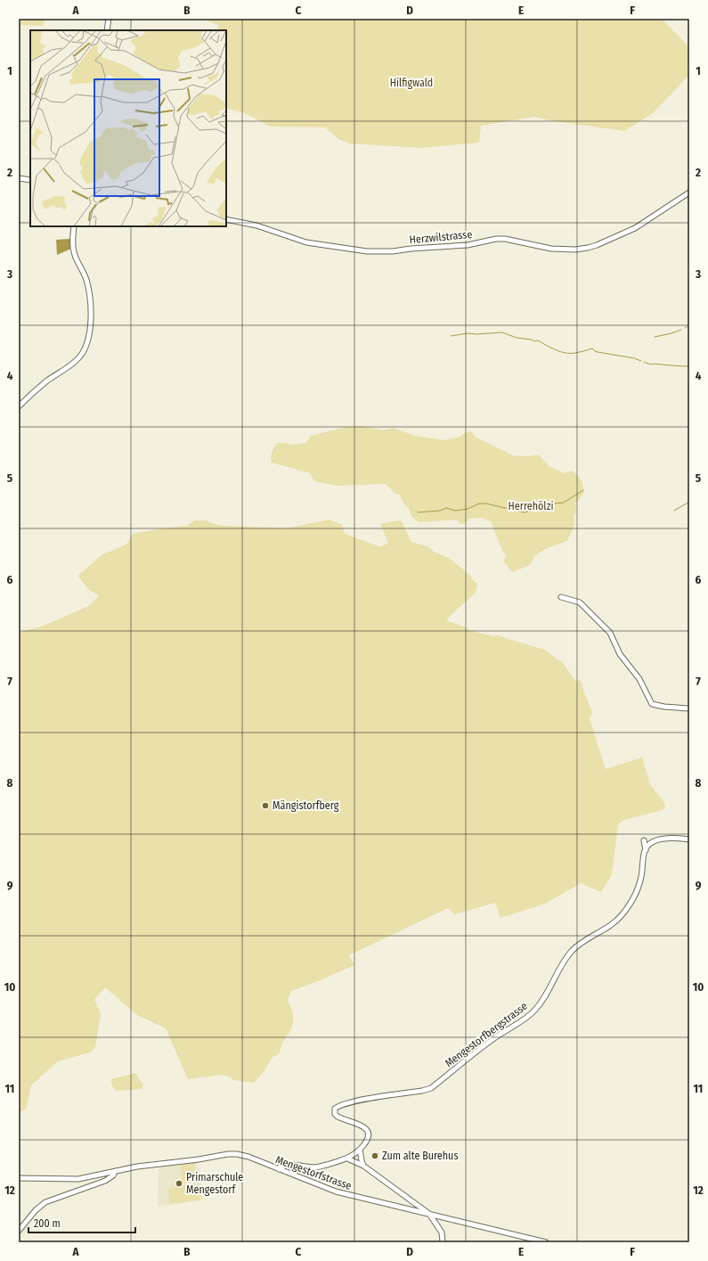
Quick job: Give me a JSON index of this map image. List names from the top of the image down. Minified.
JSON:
{"streets":{"street":["Herzwilstrasse","Mengestorfbergstrasse","Mengestorfstrasse"]},"crossings":[["Mengestorfbergstrasse","Mengestorfstrasse"]],"parks":["Hilfigwald","Herrehölzi"],"places":["Mängistorfberg","Zum alte Burehus","Primarschule Mengestorf"],"scale_bar":"200 m","grid":{"columns":["A","B","C","D","E","F"],"rows":["1","2","3","4","5","6","7","8","9","10","11","12"]}}
